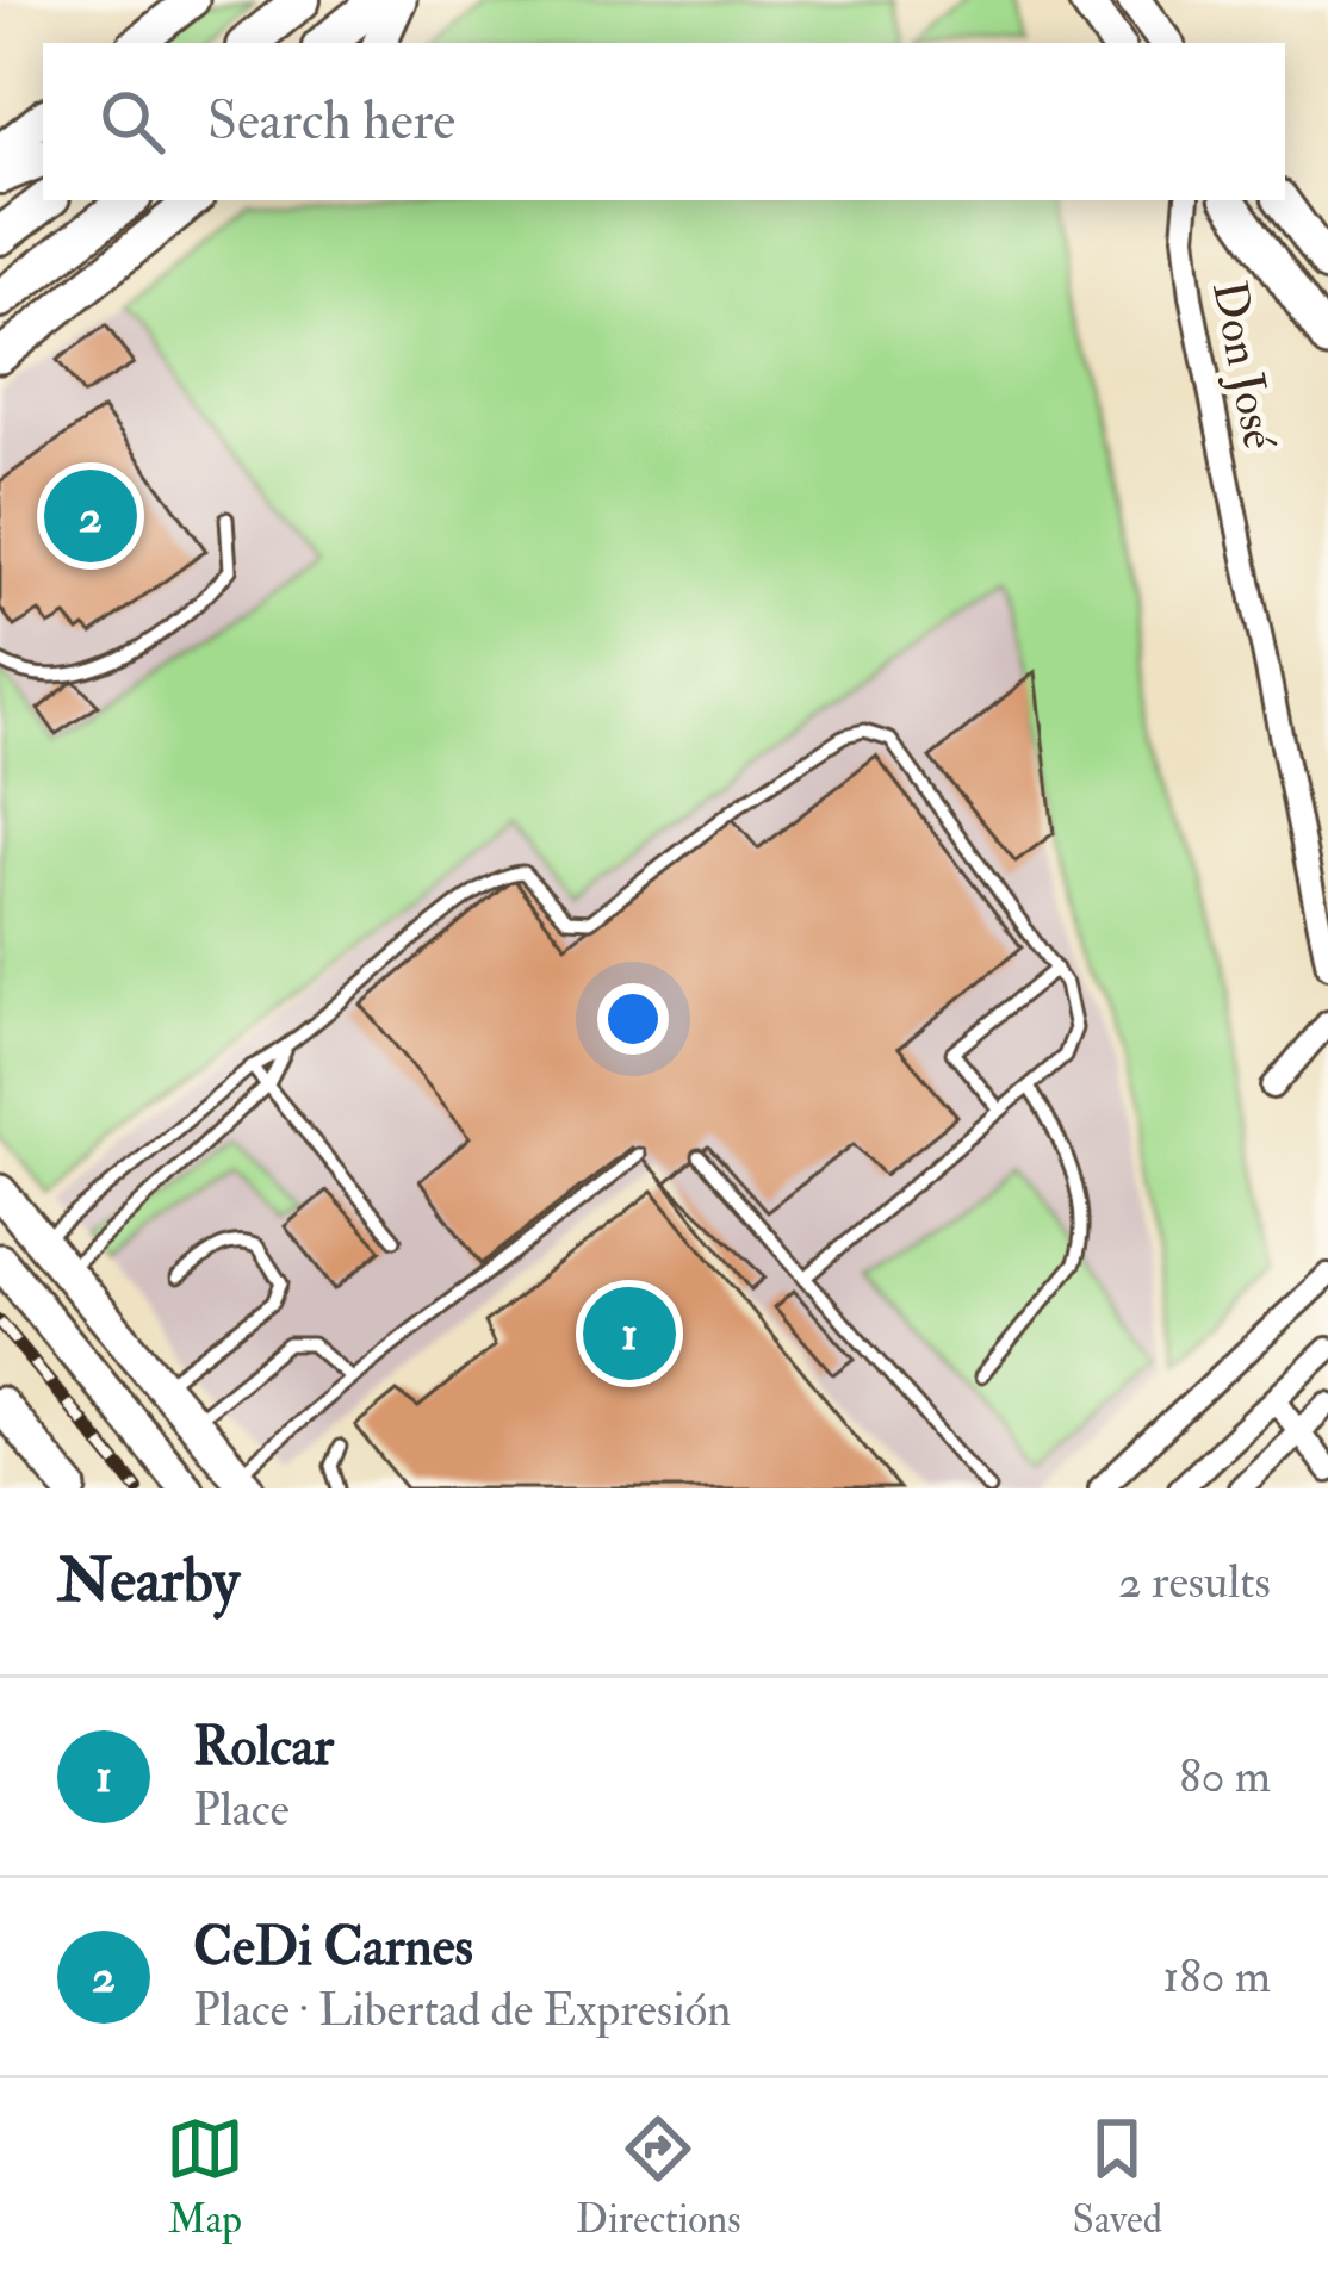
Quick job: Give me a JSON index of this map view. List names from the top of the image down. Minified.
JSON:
{"streets":{"street":["Don José"]},"page":{"search":"Search here","pins":["2","1"],"heading":["Nearby","2 results"],"list":[{"mark":"1","name":"Rolcar","note":"Place","value":"80 m"},{"mark":"2","name":"CeDi Carnes","note":"Place · Libertad de Expresión","value":"180 m"}],"nav":["Map","Directions","Saved"]}}
